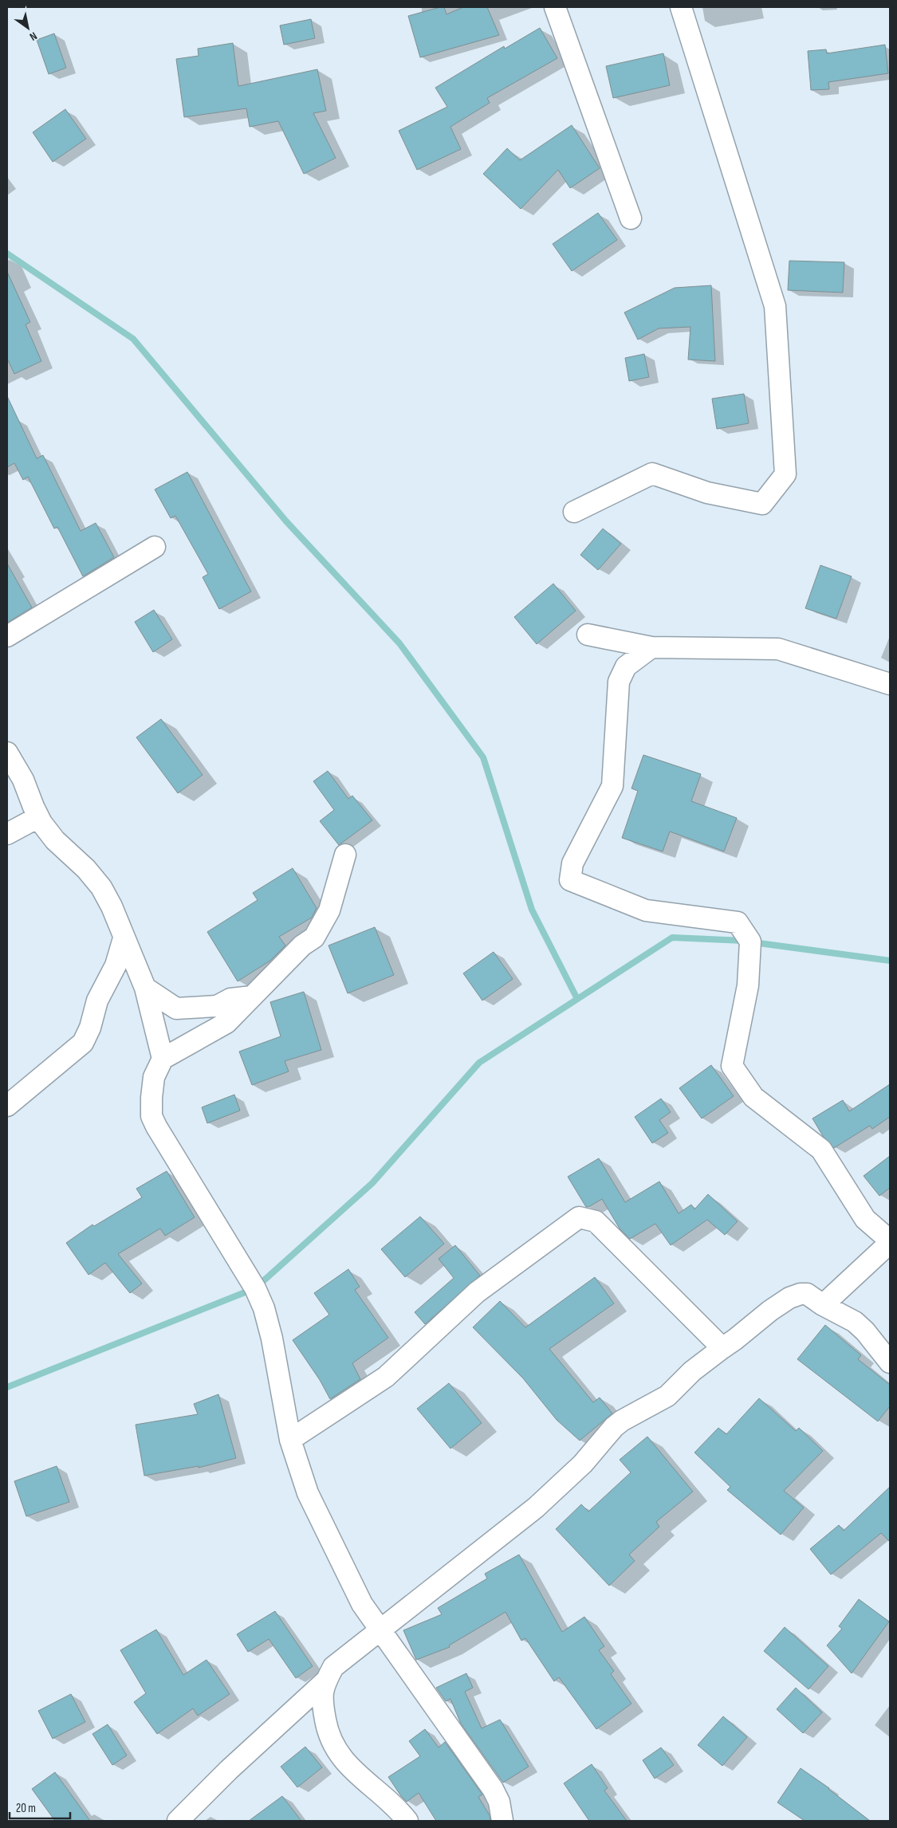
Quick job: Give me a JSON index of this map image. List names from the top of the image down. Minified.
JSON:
{"scale_bar":"20 m","north":"bottom right"}
